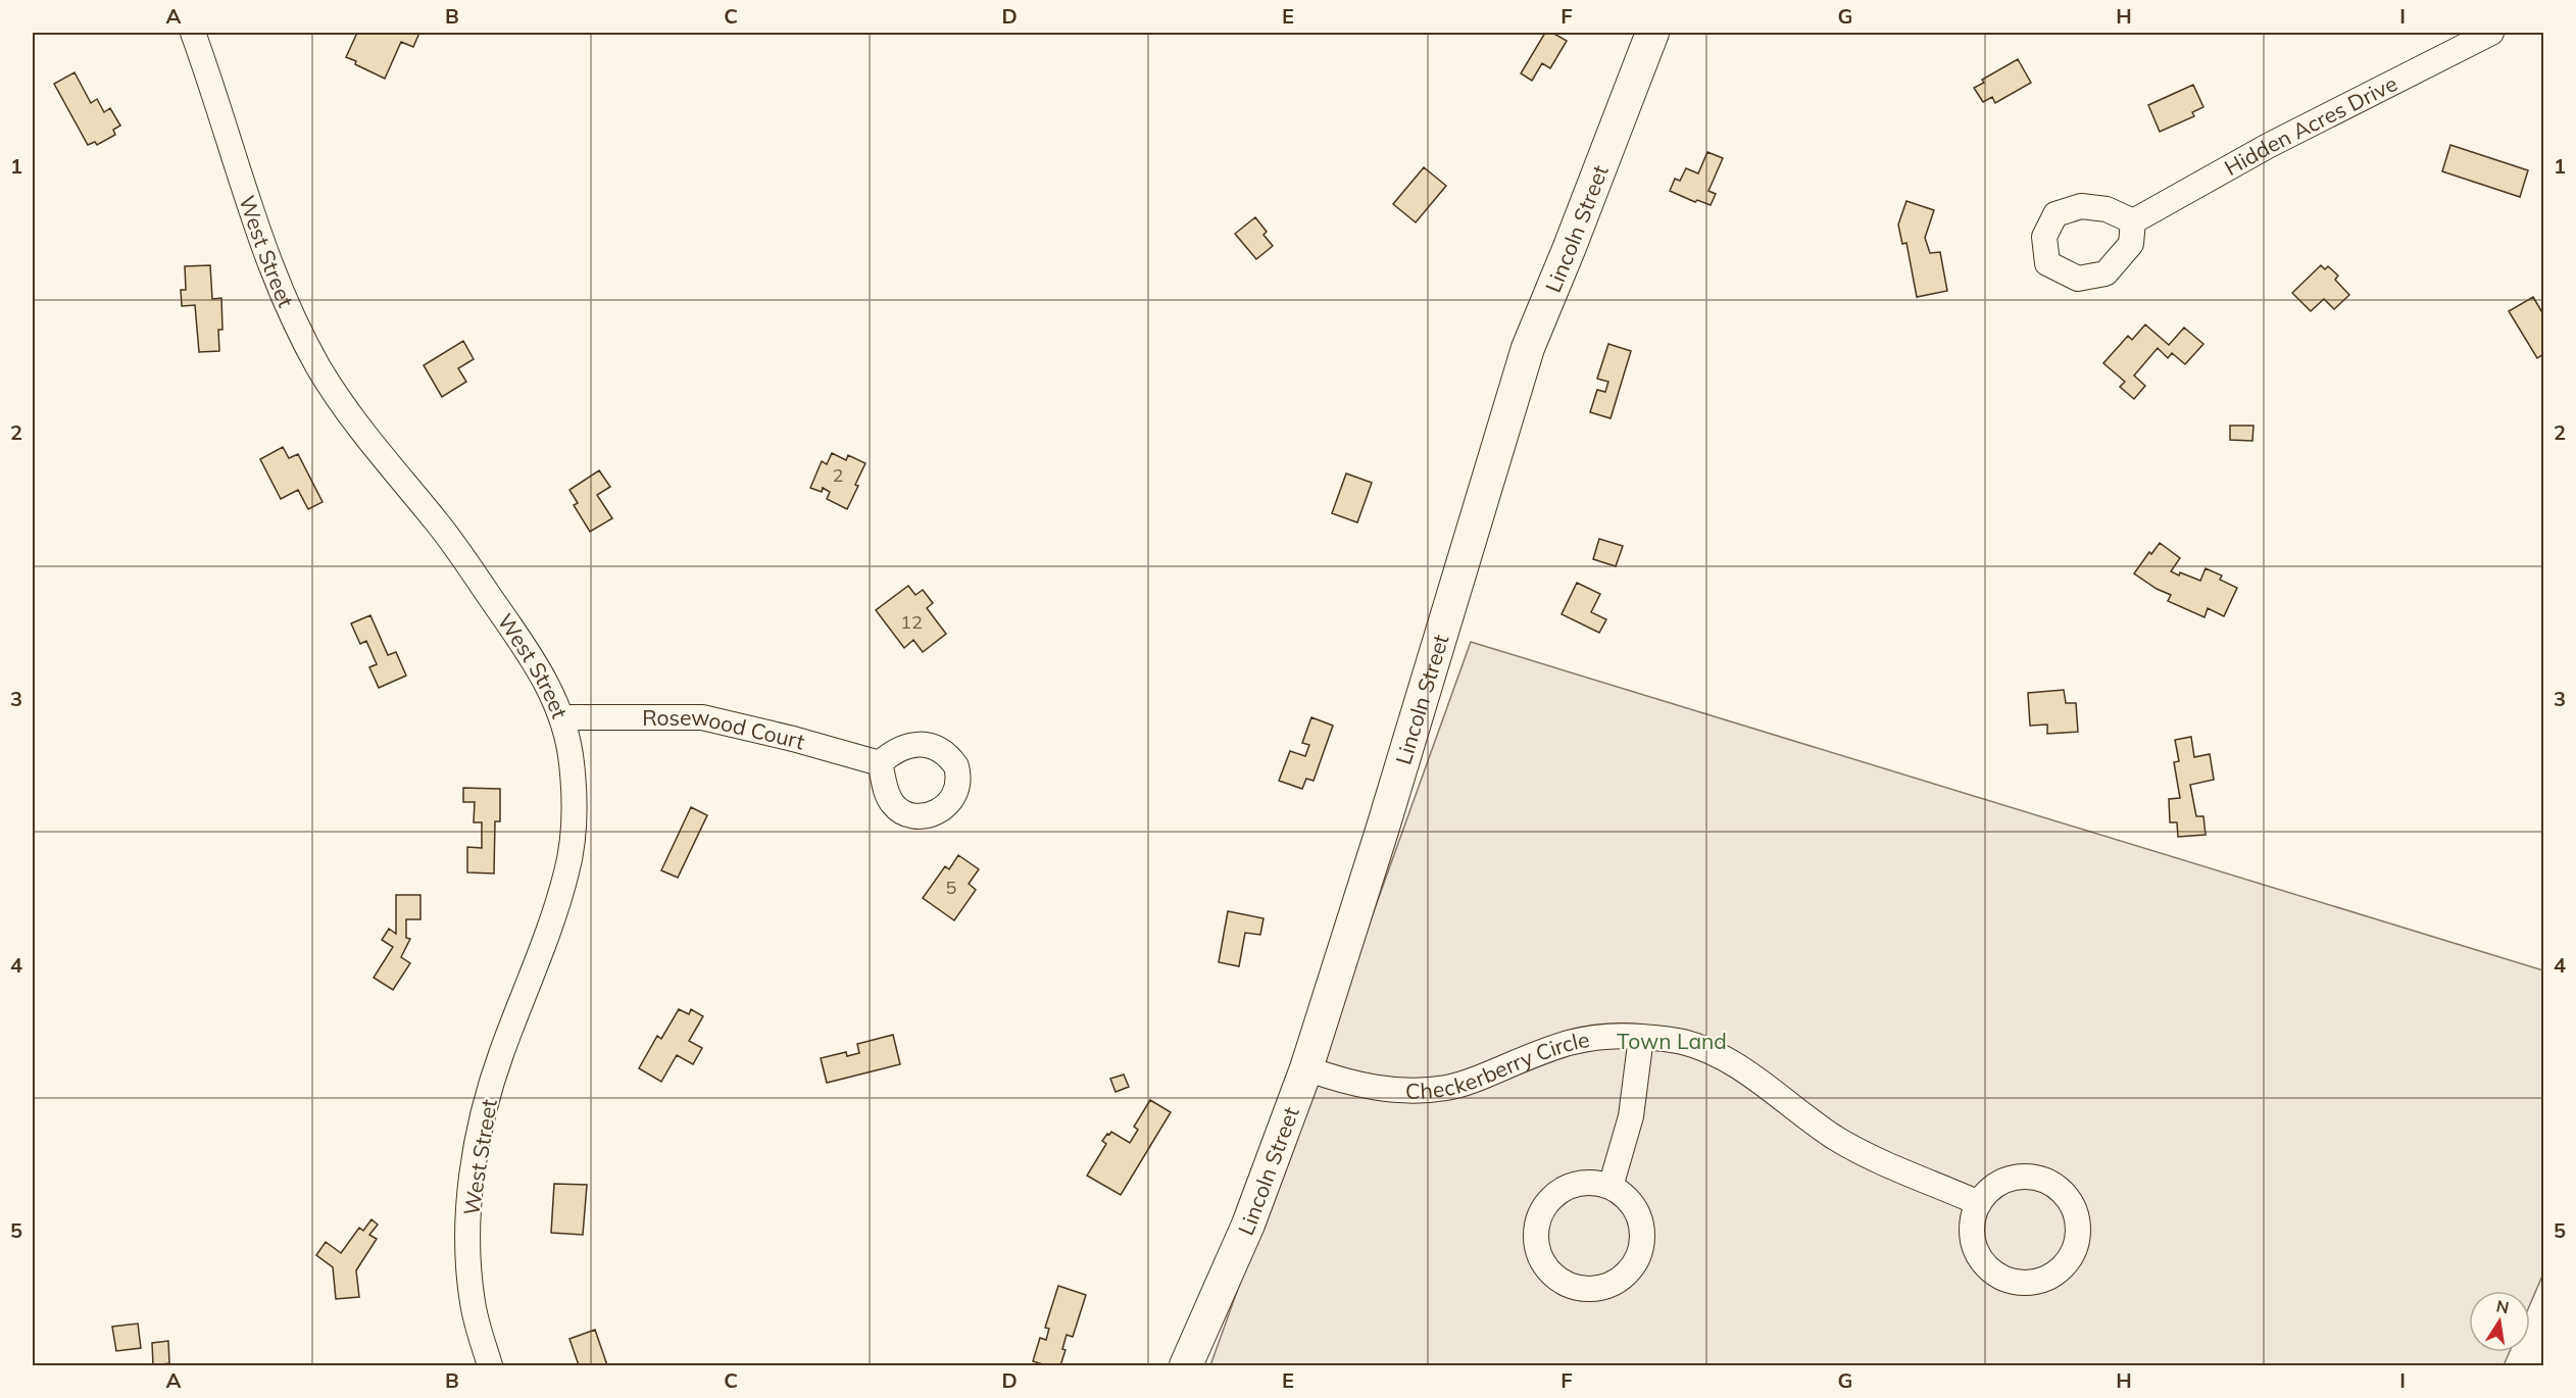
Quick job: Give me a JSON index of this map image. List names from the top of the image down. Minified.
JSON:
{"streets":{"main road":["Lincoln Street"],"street":["Hidden Acres Drive","West Street","Rosewood Court","Checkerberry Circle"]},"crossings":[["Lincoln Street","Checkerberry Circle"],["West Street","Rosewood Court"]],"parks":["Town Land"],"house_numbers":["2","12","5"],"north":"top","grid":{"columns":["A","B","C","D","E","F","G","H","I"],"rows":["1","2","3","4","5"]}}
